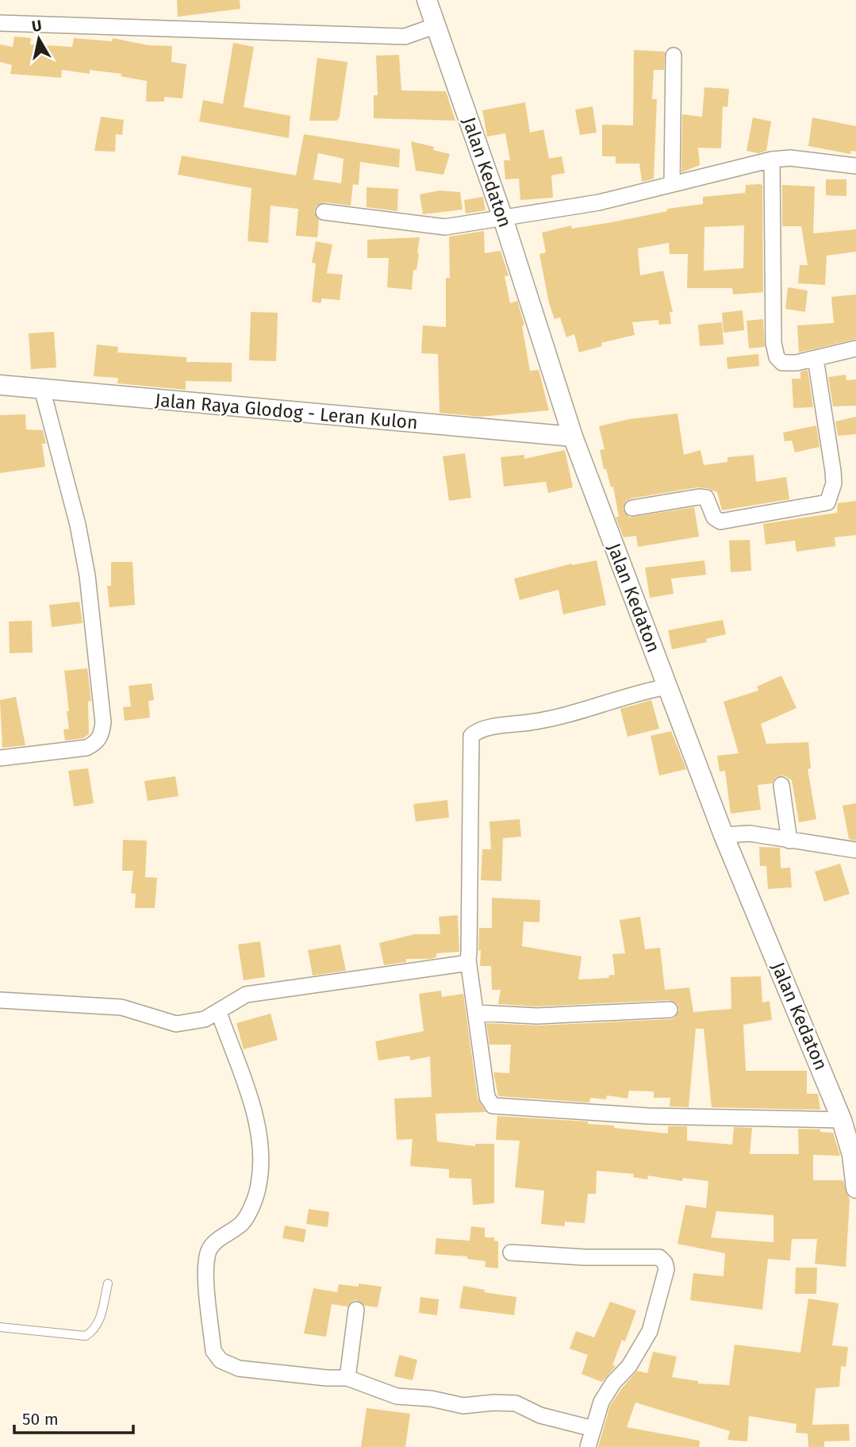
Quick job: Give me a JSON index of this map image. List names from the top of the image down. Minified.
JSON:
{"streets":{"street":["Jalan Kedaton","Jalan Raya Glodog - Leran Kulon"]},"crossings":[["Jalan Kedaton","Jalan Raya Glodog - Leran Kulon"]],"scale_bar":"50 m","north":"top"}
